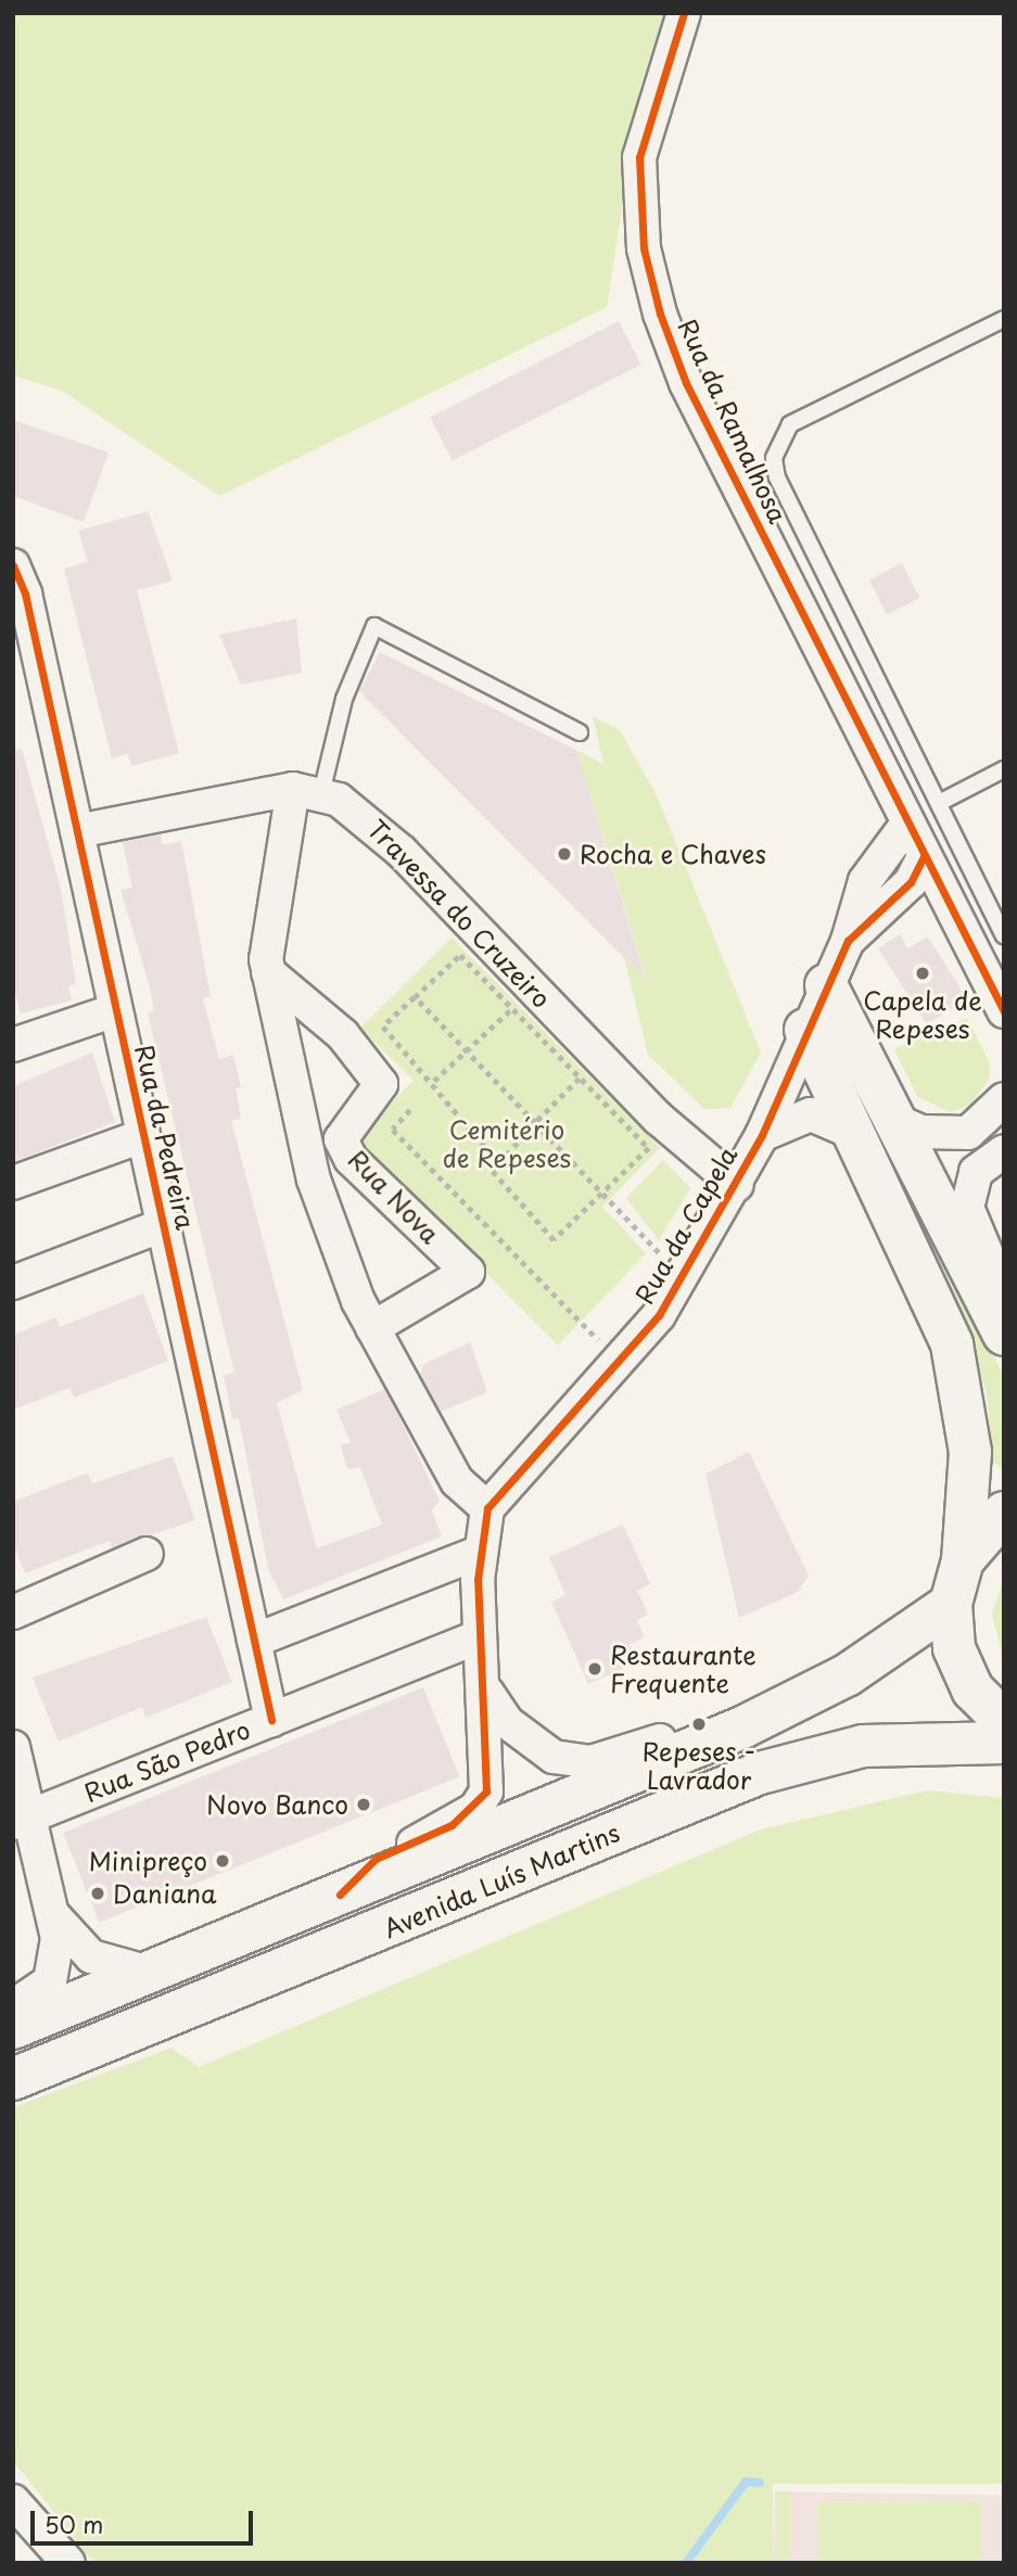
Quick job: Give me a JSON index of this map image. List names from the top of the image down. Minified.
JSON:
{"streets":{"main road":["Avenida Luís Martins"],"street":["Rua da Ramalhosa","Travessa do Cruzeiro","Rua da Pedreira","Rua Nova","Rua da Capela","Rua São Pedro"]},"crossings":[["Rua da Ramalhosa","Rua da Capela"],["Travessa do Cruzeiro","Rua Nova"],["Travessa do Cruzeiro","Rua da Capela"],["Rua da Pedreira","Rua São Pedro"],["Rua Nova","Rua da Capela"]],"parks":["Cemitério de Repeses"],"places":["Rocha e Chaves","Capela de Repeses","Restaurante Frequente","Repeses - Lavrador","Novo Banco","Minipreço","Daniana"],"scale_bar":"50 m"}
